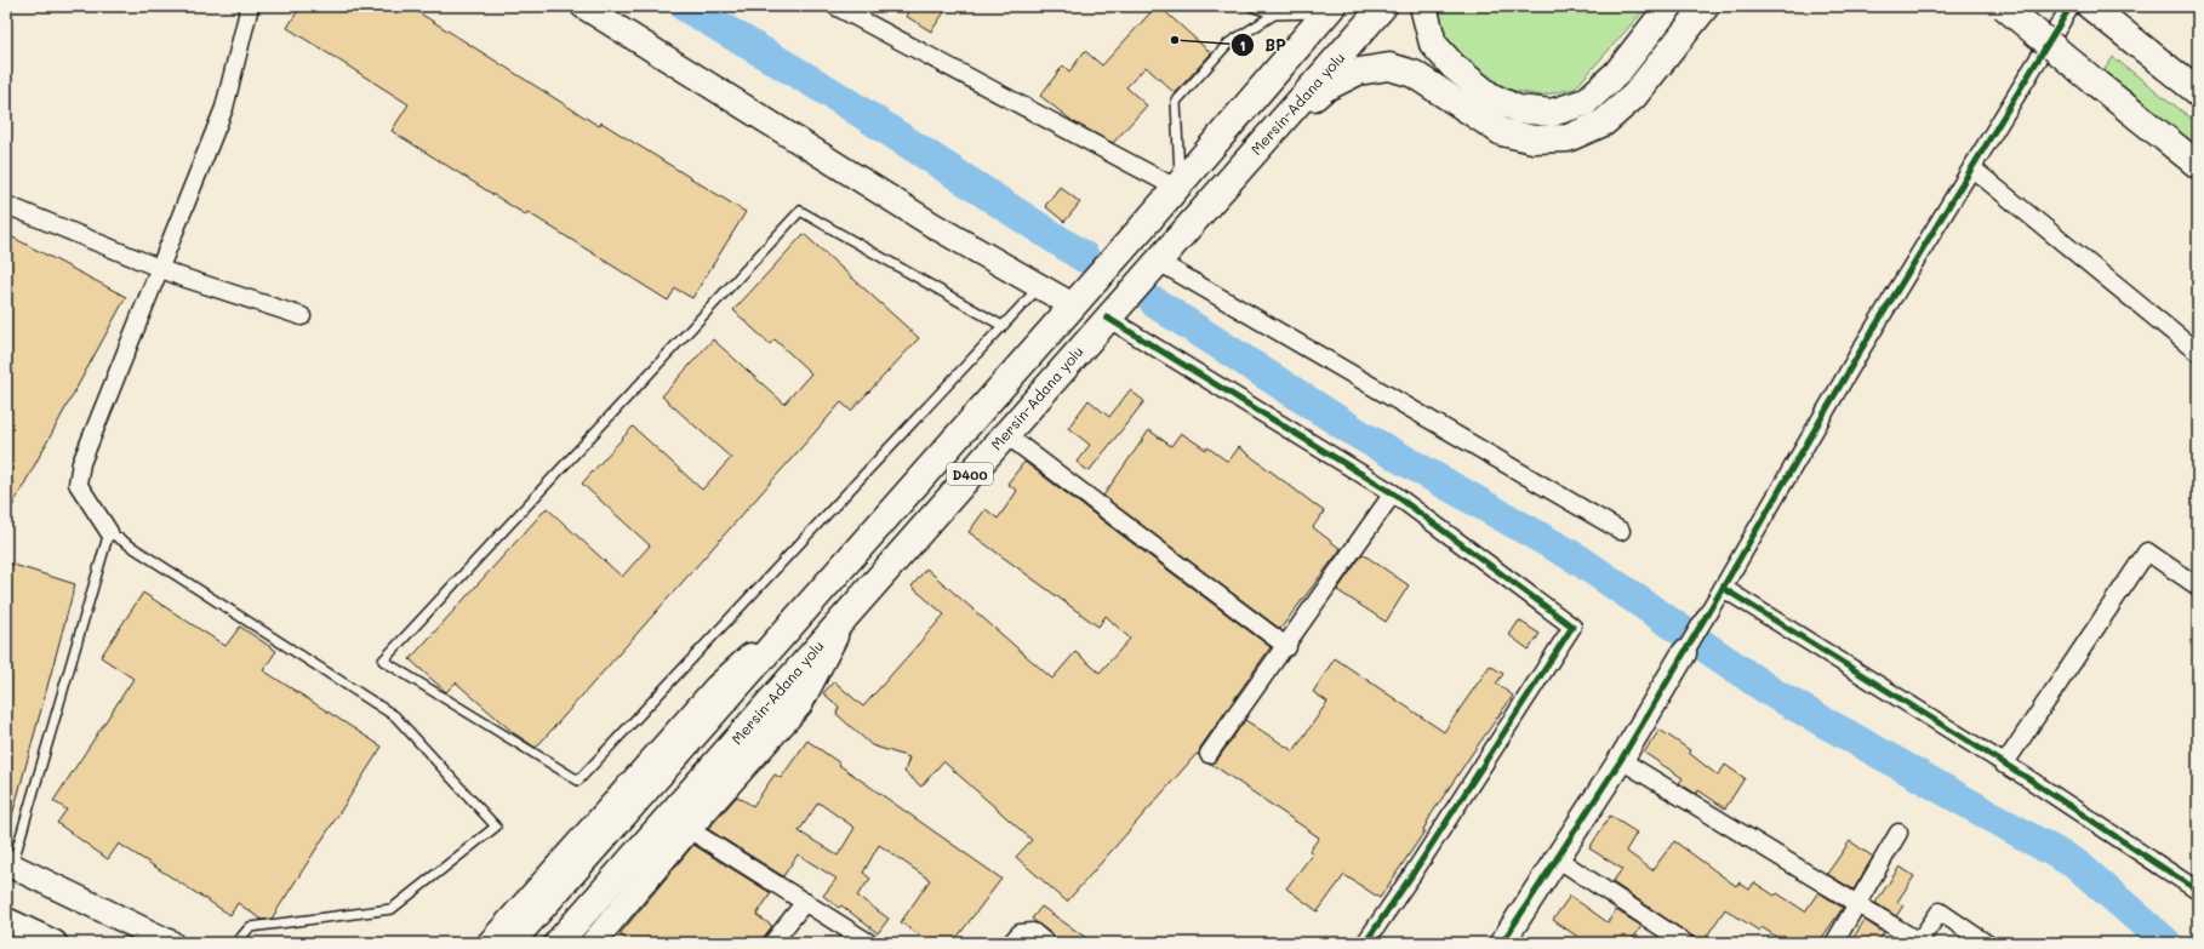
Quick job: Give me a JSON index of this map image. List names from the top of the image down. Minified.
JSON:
{"streets":{"main road":["Mersin-Adana yolu","D400"]},"places":["BP"]}
